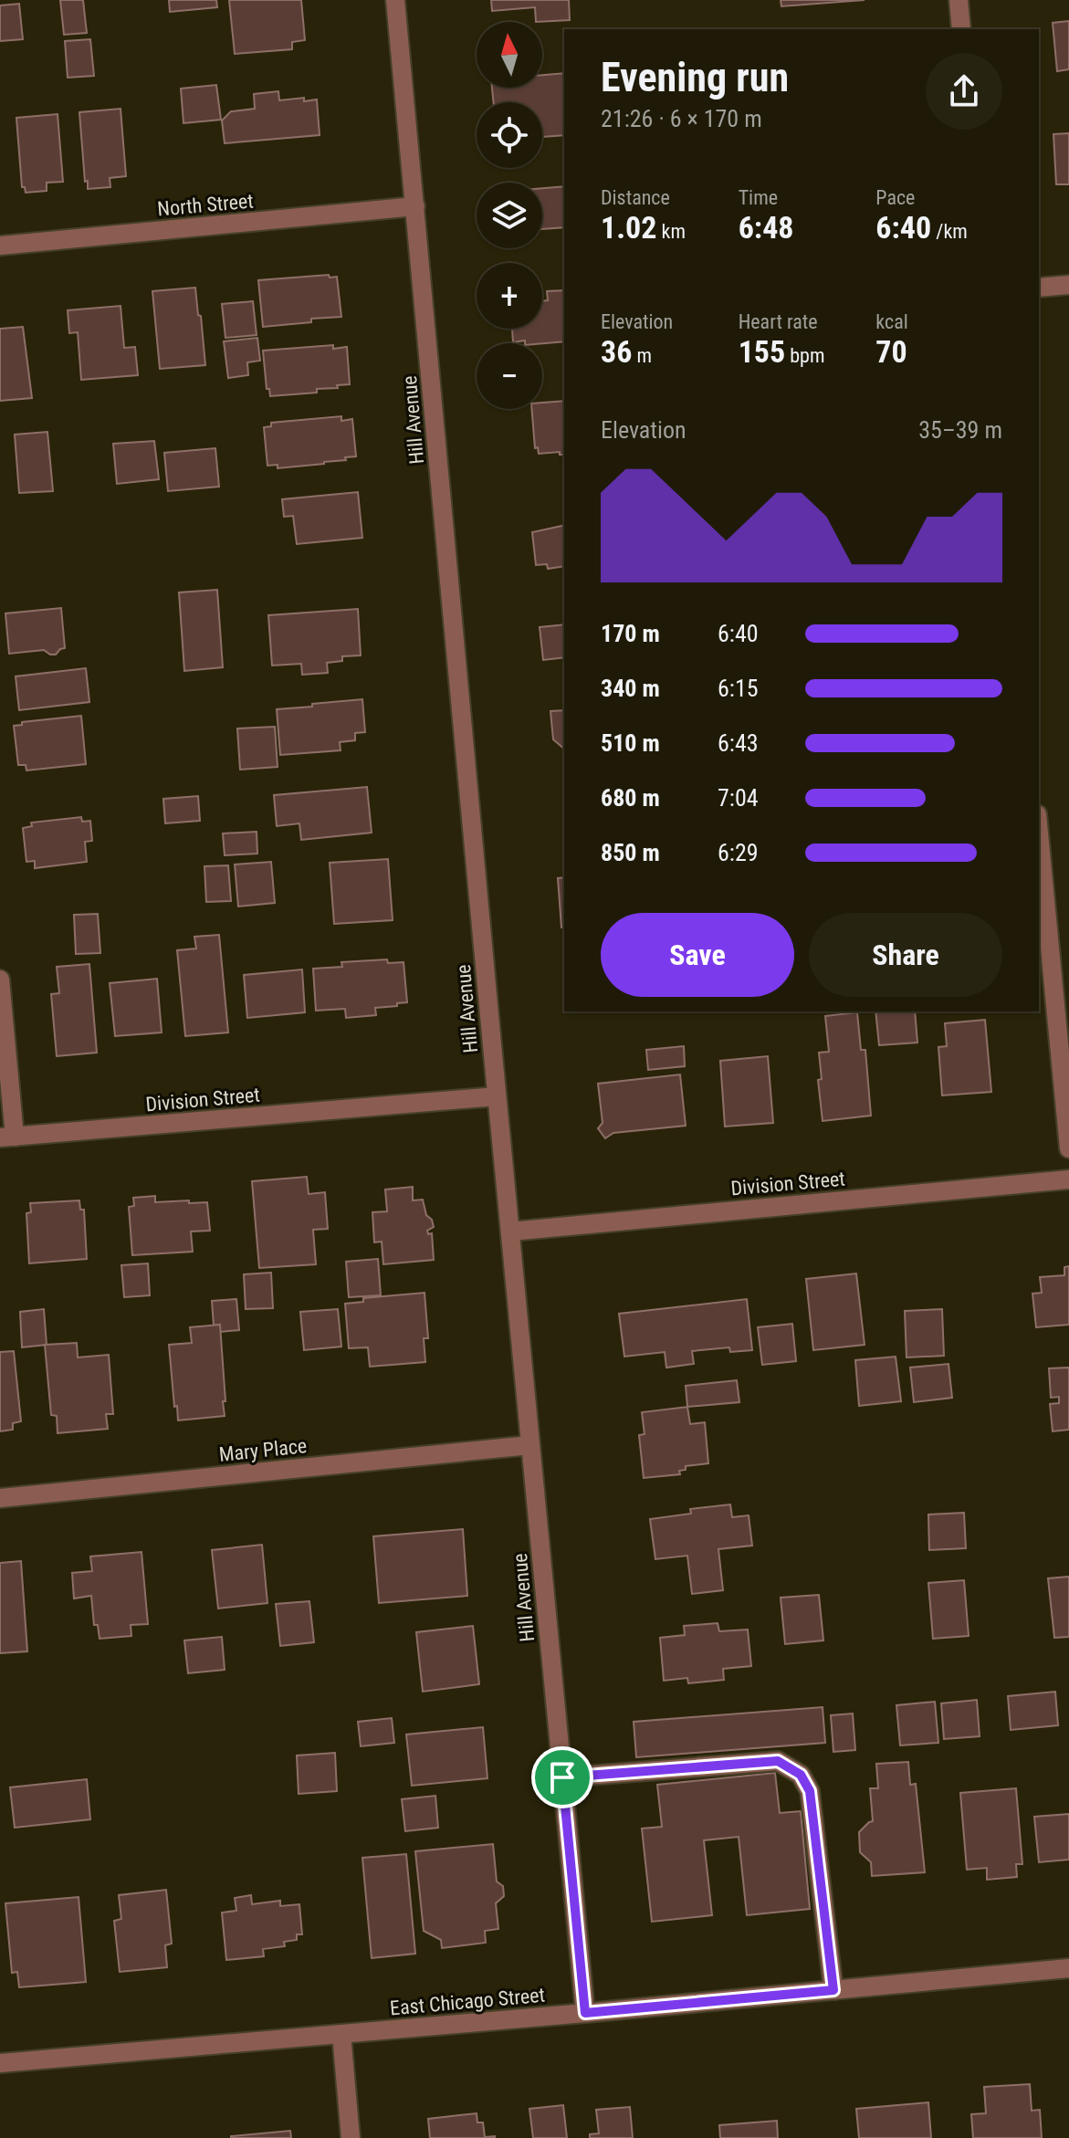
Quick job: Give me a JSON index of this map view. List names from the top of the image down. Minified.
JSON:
{"streets":{"street":["North Street","Hill Avenue","Division Street","Mary Place","East Chicago Street"]},"crossings":[["North Street","Hill Avenue"],["Hill Avenue","Division Street"],["Hill Avenue","Mary Place"],["Hill Avenue","East Chicago Street"]],"north":"top","page":{"map_buttons":["+","−"],"heading":["Evening run","21:26 · 6 × 170 m"],"stats":[["Distance","1.02 km"],["Time","6:48"],["Pace","6:40 /km"],["Elevation","36 m"],["Heart rate","155 bpm"],["kcal","70"]],"chart":["Elevation","35–39 m"],"list":[{"name":"170 m","note":"6:40"},{"name":"340 m","note":"6:15"},{"name":"510 m","note":"6:43"},{"name":"680 m","note":"7:04"},{"name":"850 m","note":"6:29"}],"buttons":["Save","Share"]}}
